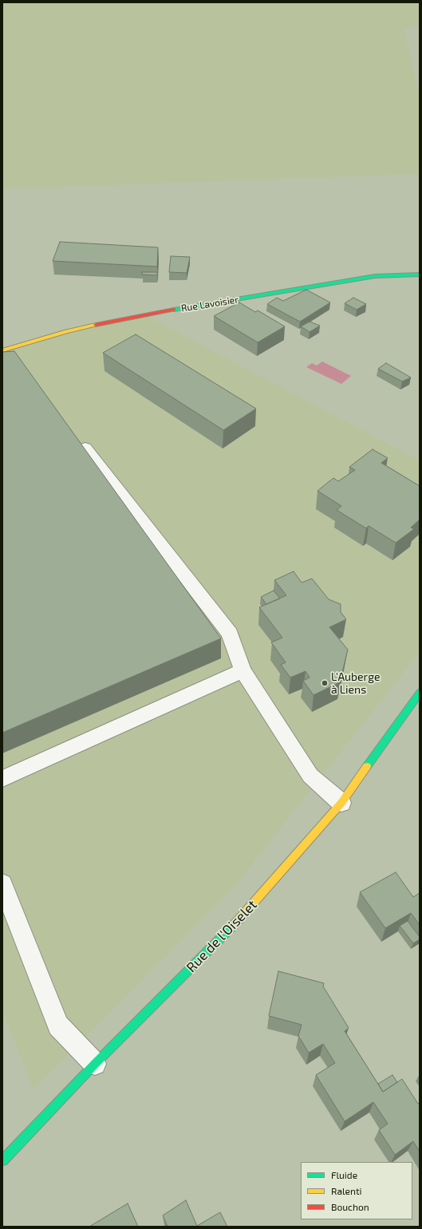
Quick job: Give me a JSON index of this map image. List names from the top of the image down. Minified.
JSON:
{"streets":{"street":["Rue Lavoisier","Rue de l'Oiselet"]},"places":["L'Auberge à Liens"],"legend":["Fluide","Ralenti","Bouchon"]}
